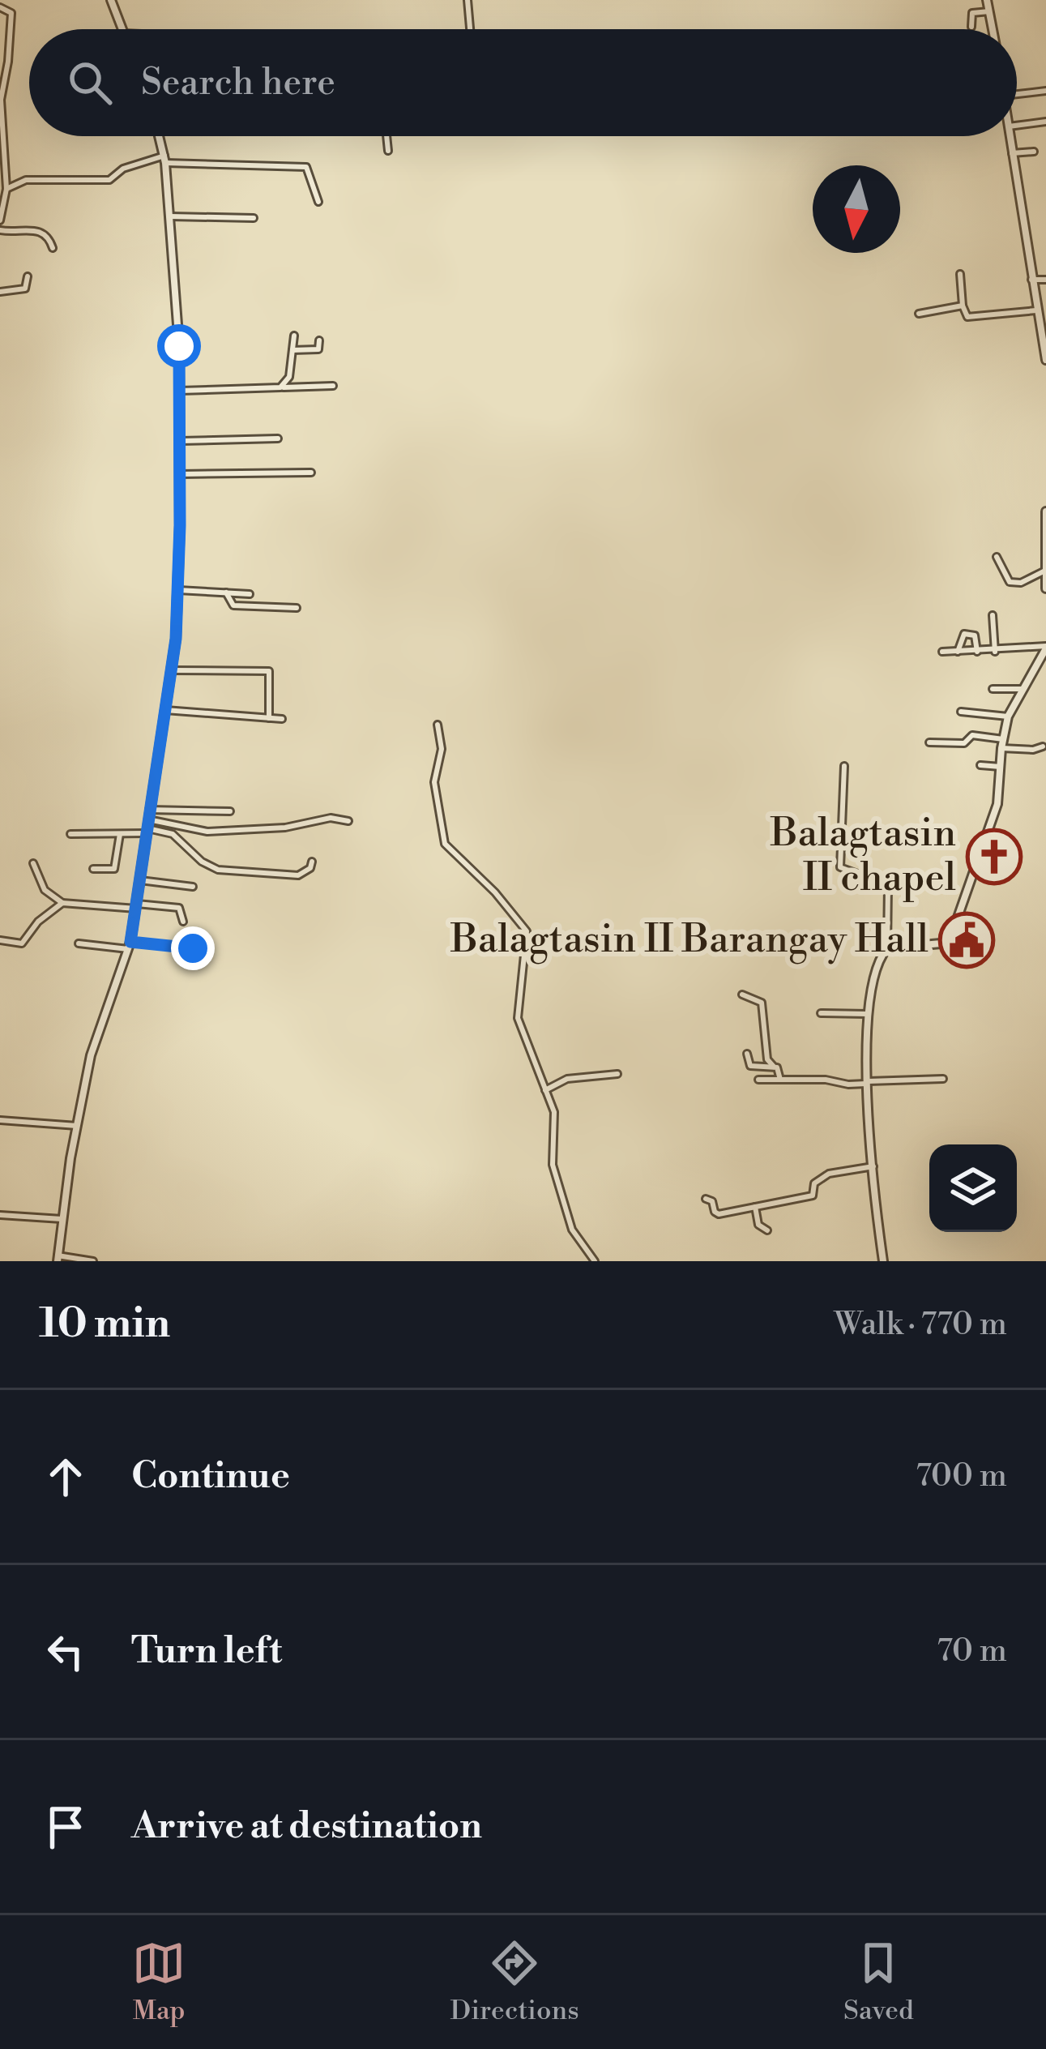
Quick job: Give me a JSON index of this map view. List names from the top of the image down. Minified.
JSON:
{"places":{"church":["Balagtasin II chapel"],"public building":["Balagtasin II Barangay Hall"]},"north":"bottom","page":{"search":"Search here","heading":["10 min","Walk · 770 m"],"list":[["Continue","700 m"],["Turn left","70 m"],"Arrive at destination"],"nav":["Map","Directions","Saved"]}}
